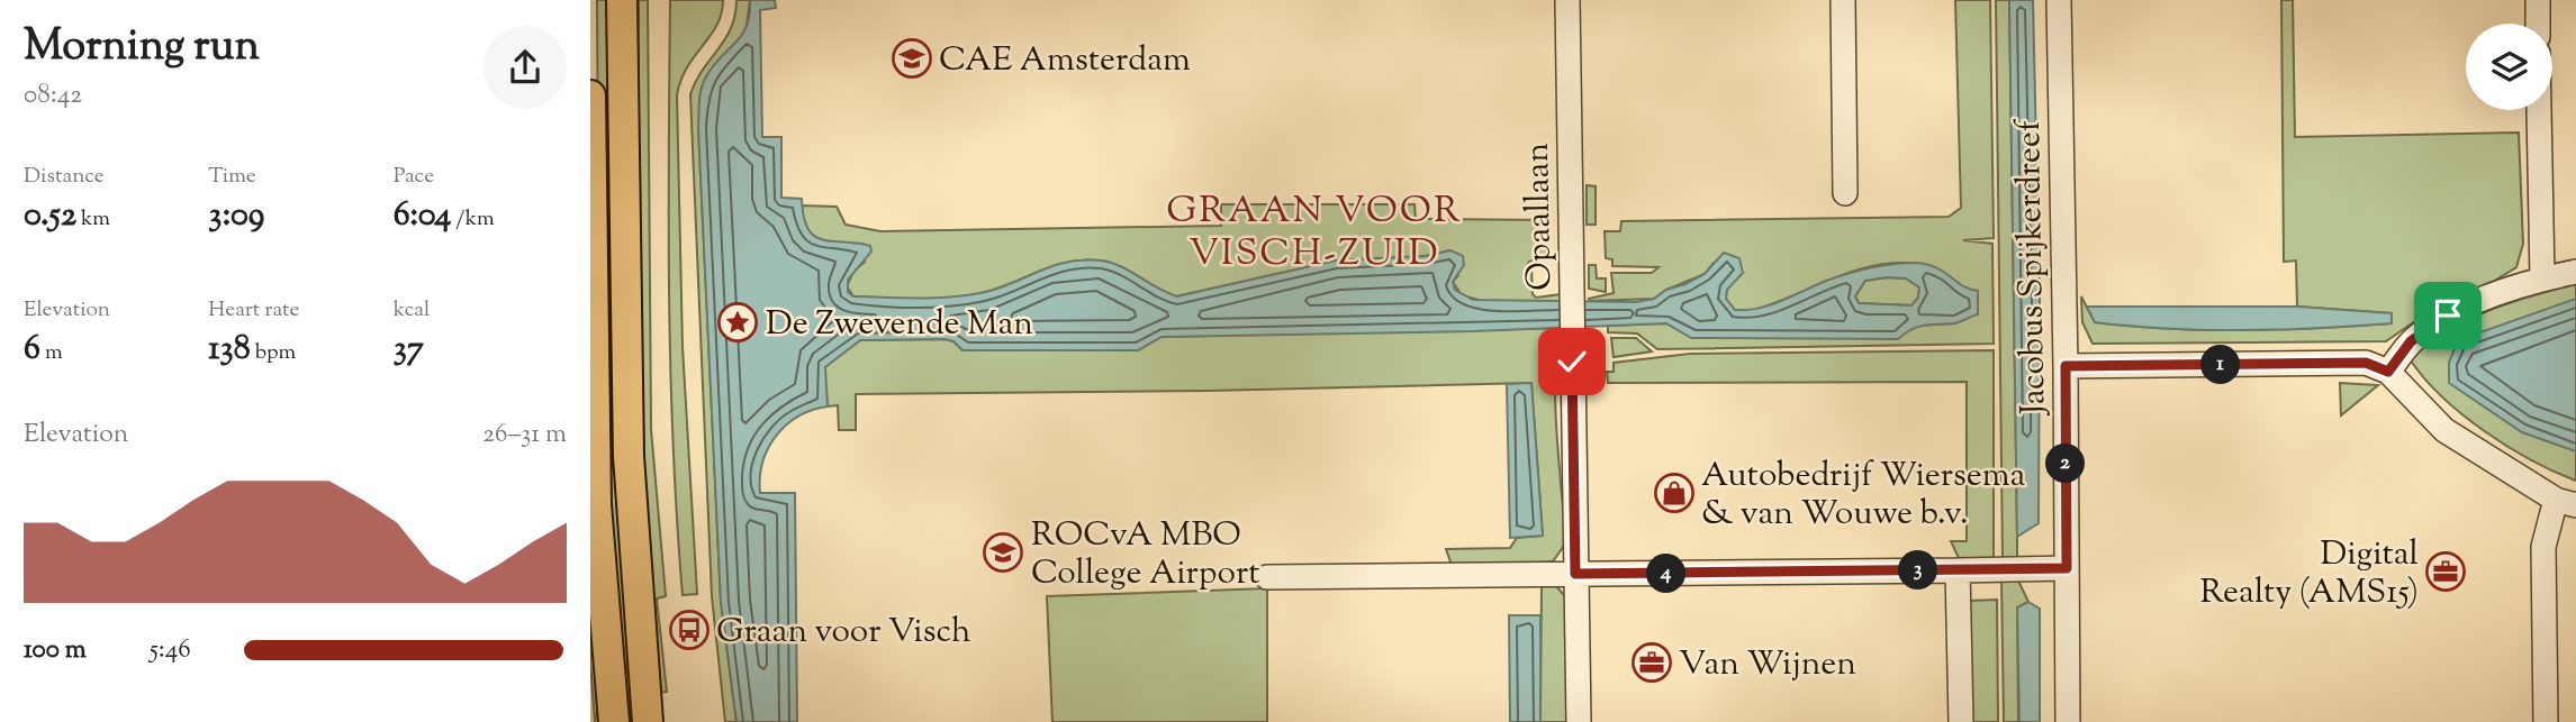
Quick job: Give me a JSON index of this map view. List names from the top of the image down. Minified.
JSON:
{"streets":{"street":["Opaallaan","Jacobus Spijkerdreef"]},"districts":["GRAAN VOOR VISCH-ZUID"],"places":{"school or university":["CAE Amsterdam","ROCvA MBO College Airport"],"place":["De Zwevende Man"],"shop":["Autobedrijf Wiersema & van Wouwe b.v."],"office":["Digital Realty (AMS15)","Van Wijnen"],"bus stop":["Graan voor Visch"]},"page":{"heading":["Morning run","08:42"],"stats":[["Distance","0.52 km"],["Time","3:09"],["Pace","6:04 /km"],["Elevation","6 m"],["Heart rate","138 bpm"],["kcal","37"]],"pins":["1","2","3","4"],"chart":["Elevation","26–31 m"],"list":[{"name":"100 m","note":"5:46"}]}}
